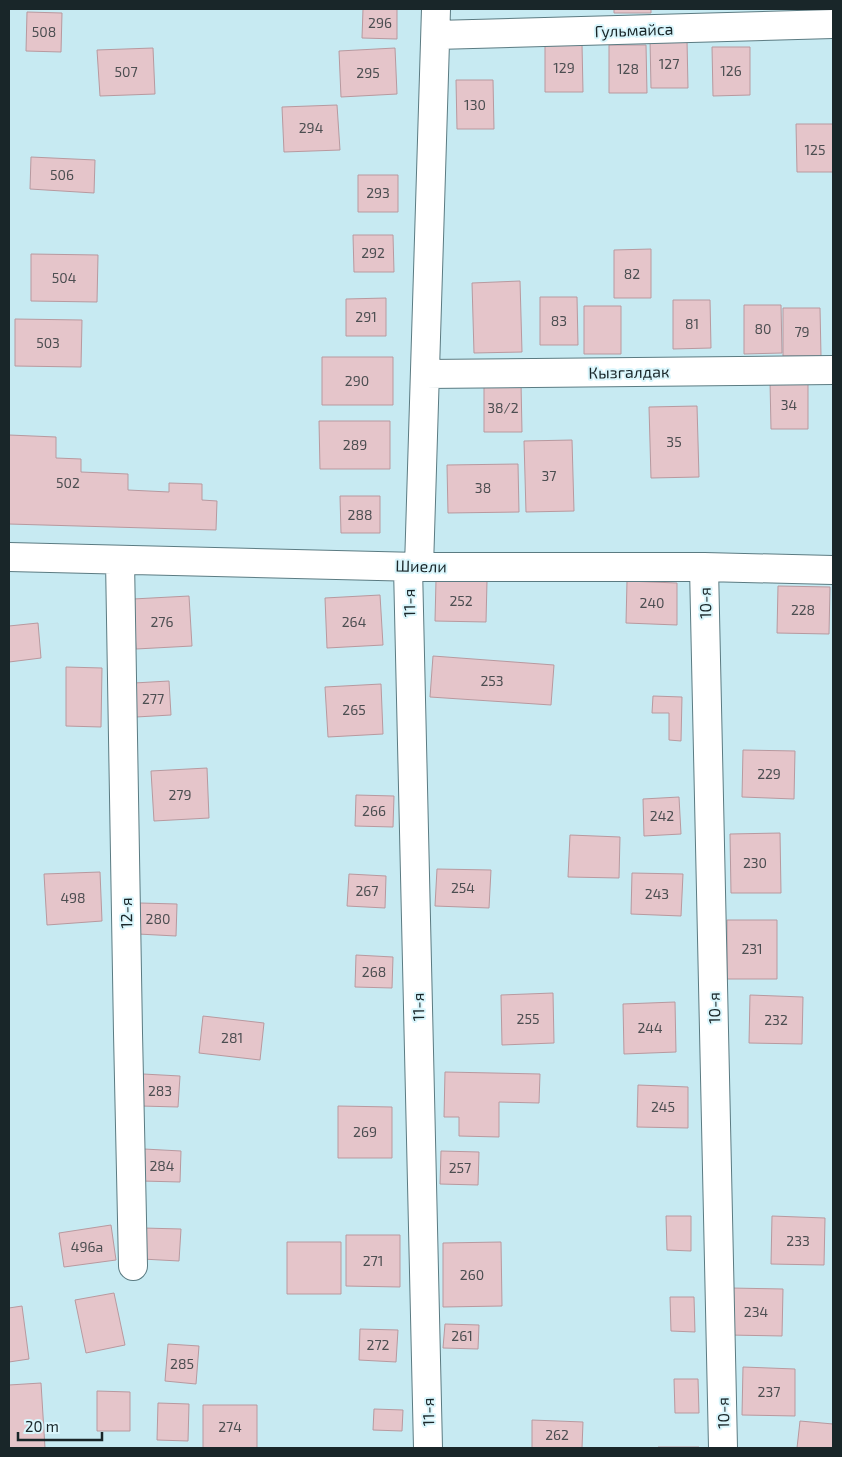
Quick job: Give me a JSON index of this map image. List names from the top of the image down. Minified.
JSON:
{"streets":{"street":["Гульмайса","Кызгалдак","Шиели","11-я","10-я","12-я"]},"crossings":[["Гульмайса","11-я"],["Кызгалдак","11-я"],["Шиели","11-я"],["Шиели","10-я"],["Шиели","12-я"]],"house_numbers":["296","508","127","129","128","126","507","295","130","294","125","506","293","292","82","504","291","83","81","80","79","503","290","34","38/2","35","289","37","502","38","288","252","240","228","276","264","253","277","265","229","279","266","242","230","254","267","243","498","280","231","268","255","232","244","281","283","245","269","284","257","233","496а","271","260","234","261","272","285","237","274","262"],"scale_bar":"20 m"}
